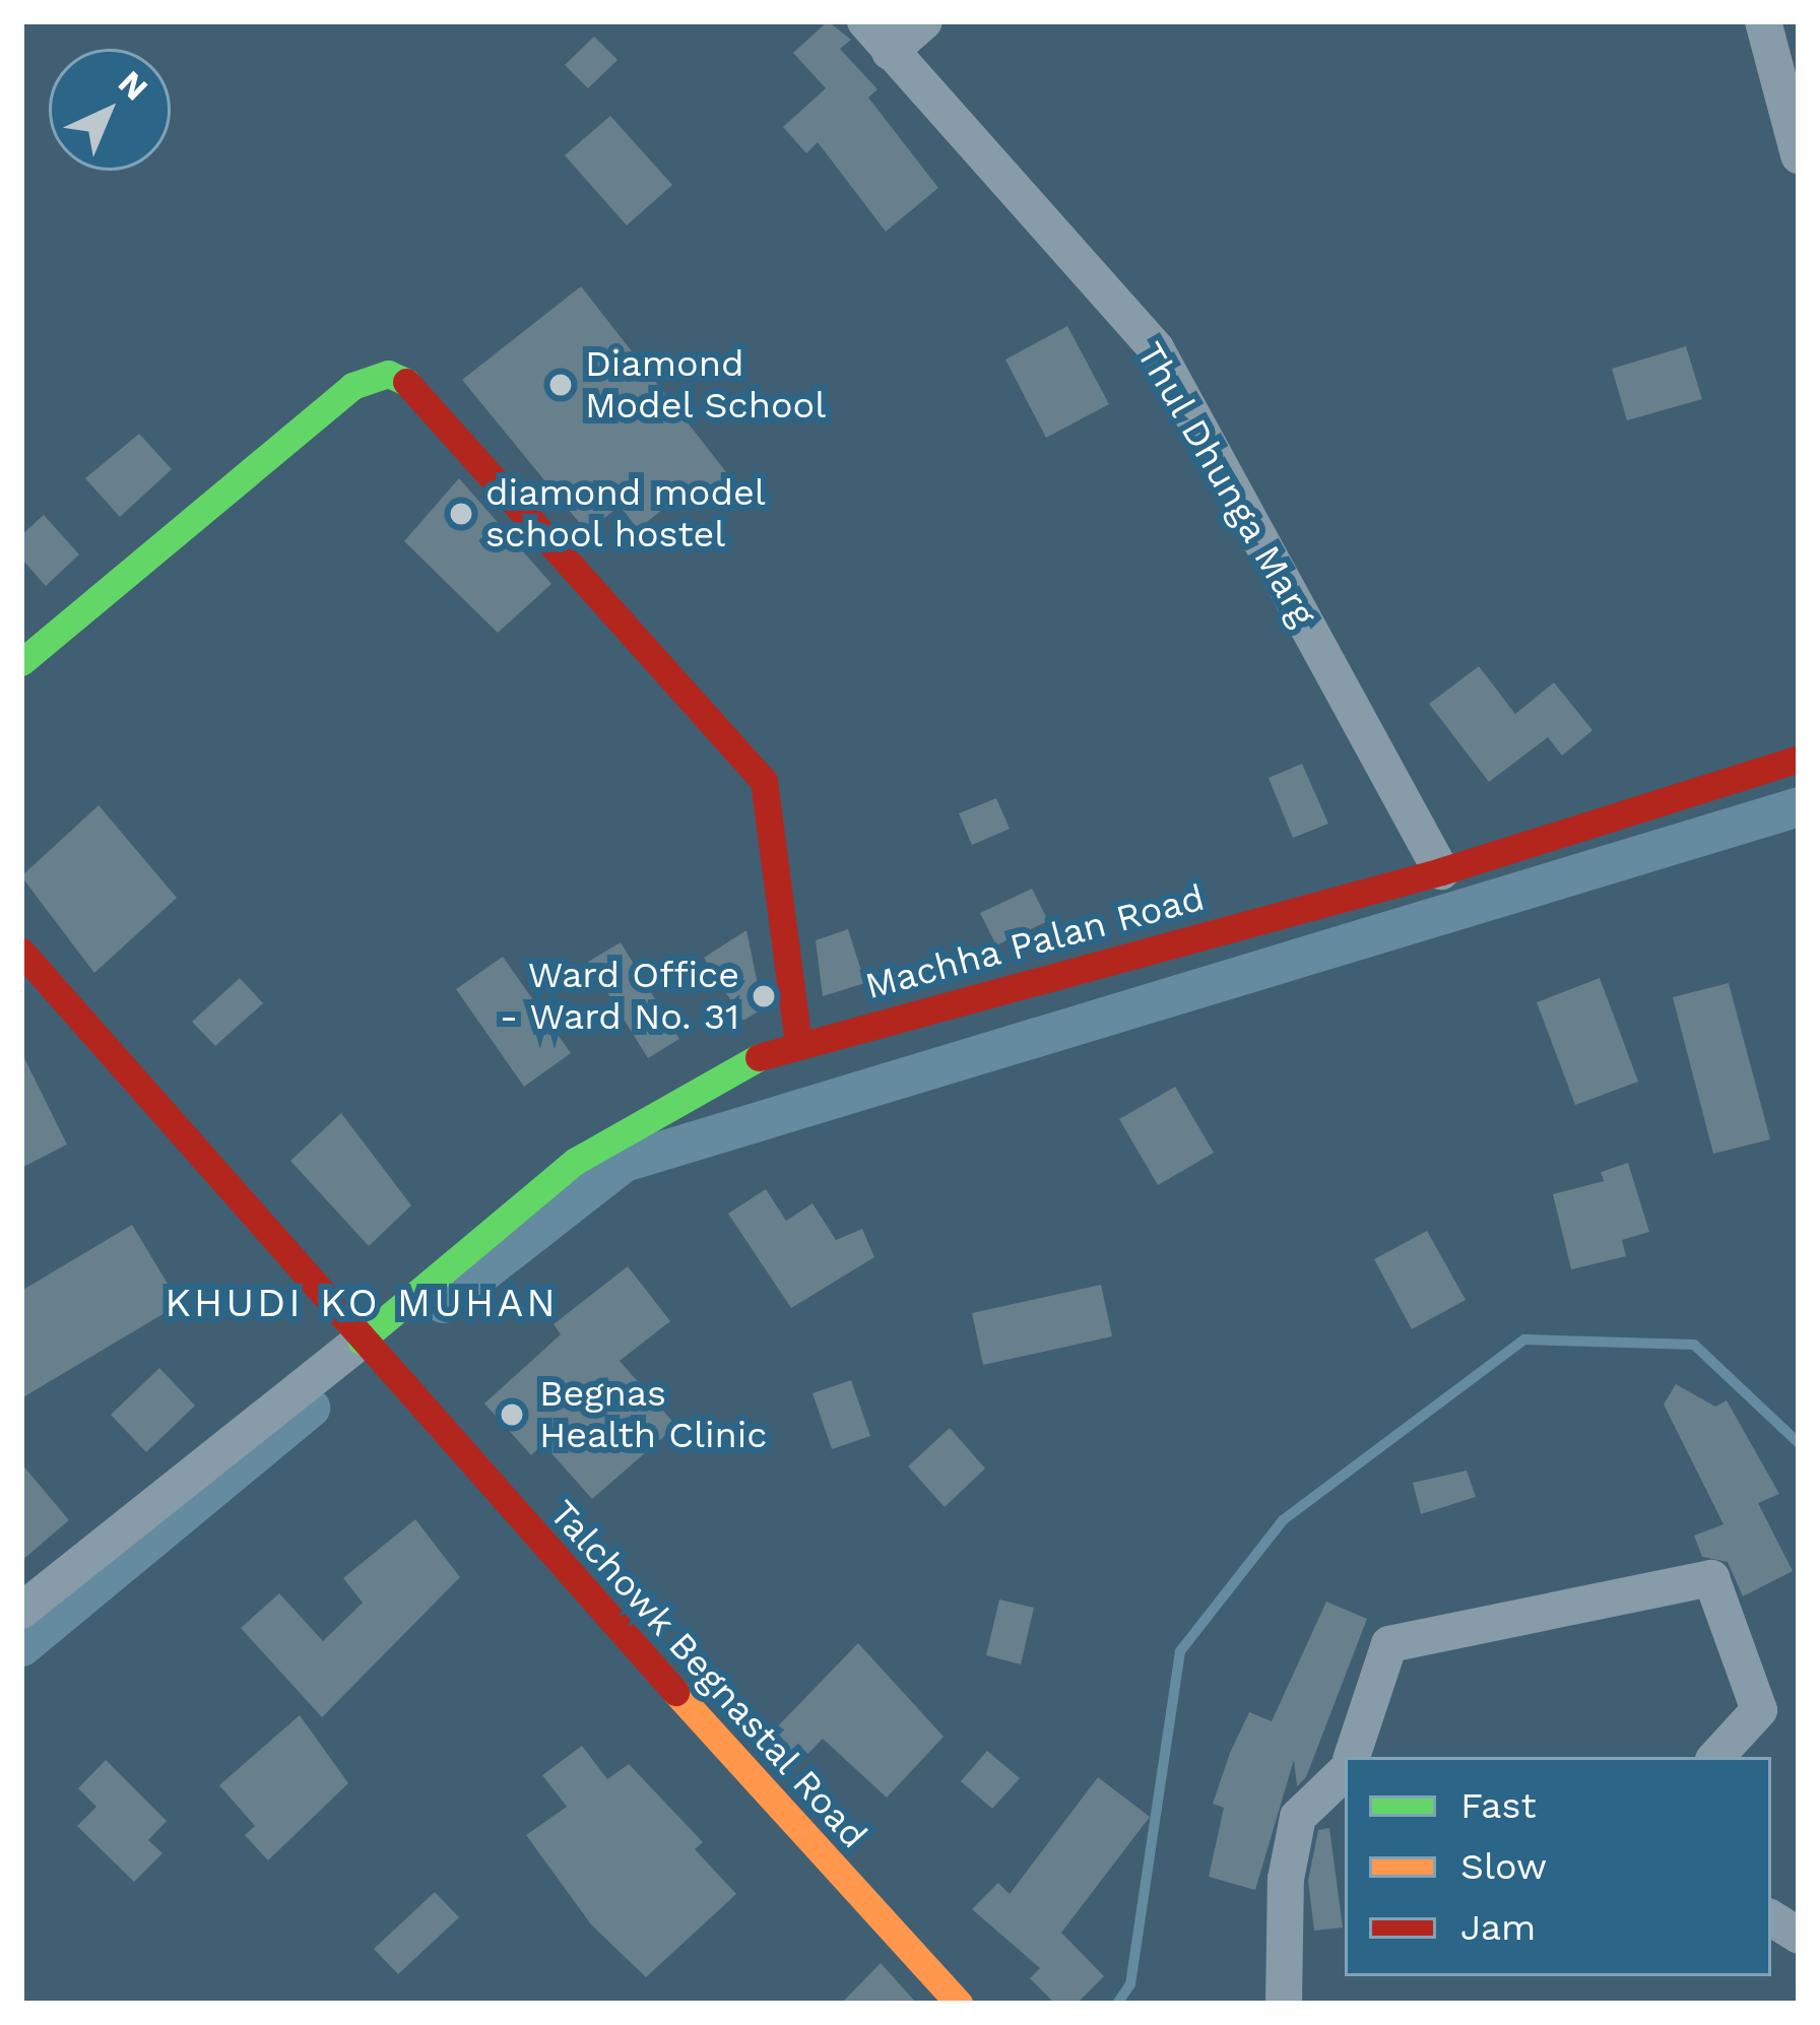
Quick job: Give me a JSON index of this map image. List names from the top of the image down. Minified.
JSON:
{"streets":{"street":["Thul Dhunga Marg","Machha Palan Road","Talchowk Begnastal Road"]},"crossings":[["Thul Dhunga Marg","Machha Palan Road"],["Machha Palan Road","Talchowk Begnastal Road"]],"districts":["KHUDI KO MUHAN"],"places":["Diamond Model School","diamond model school hostel","Ward Office - Ward No. 31","Begnas Health Clinic"],"legend":["Fast","Slow","Jam"],"north":"top right"}
